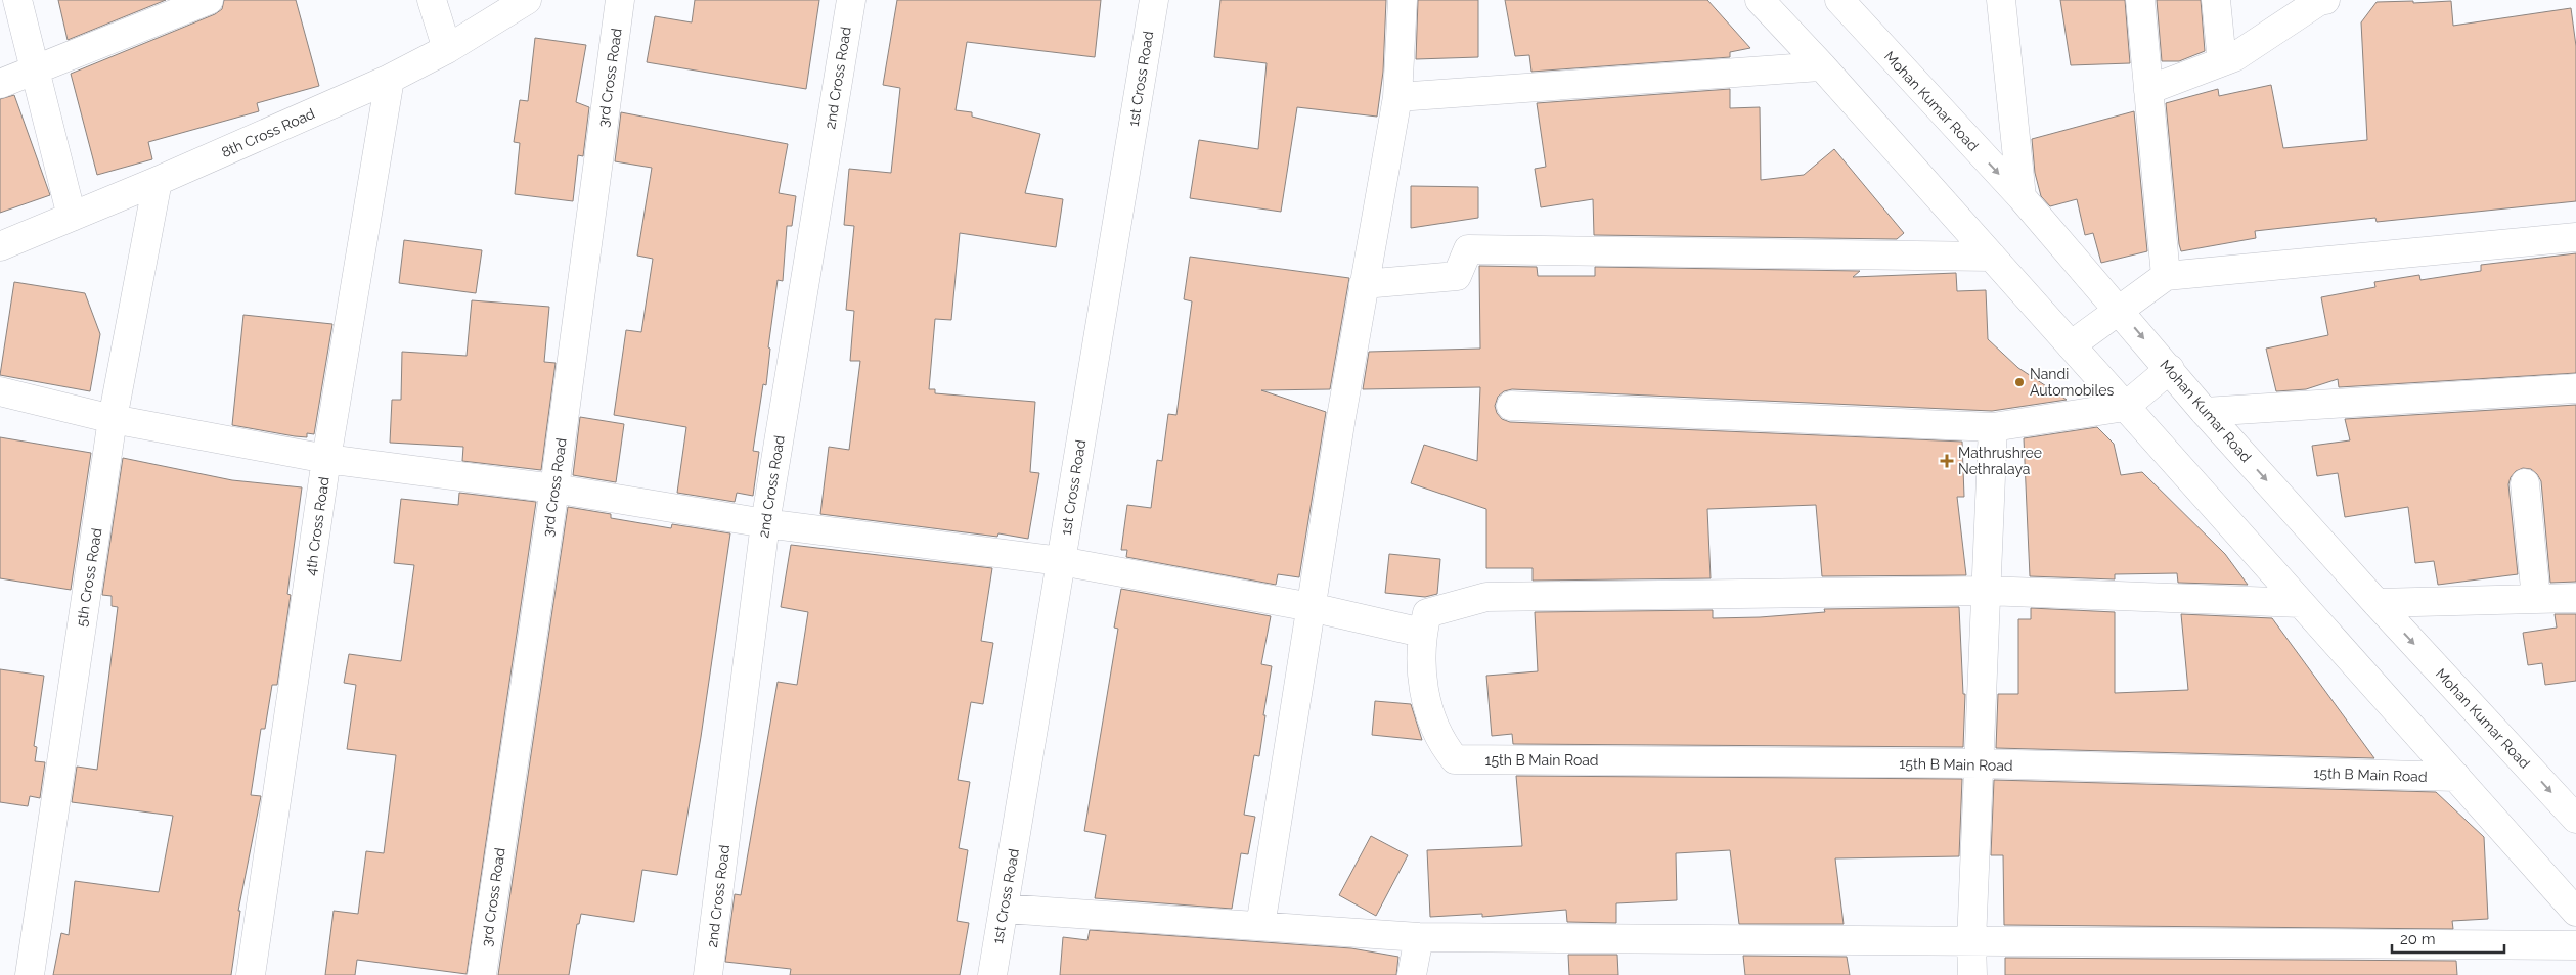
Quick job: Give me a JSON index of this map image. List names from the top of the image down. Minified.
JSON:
{"streets":{"street":["3rd Cross Road","2nd Cross Road","1st Cross Road","Mohan Kumar Road","8th Cross Road","4th Cross Road","5th Cross Road","15th B Main Road"]},"crossings":[["8th Cross Road","4th Cross Road"],["8th Cross Road","5th Cross Road"]],"places":{"other":["Nandi Automobiles"],"health":["Mathrushree Nethralaya"]},"scale_bar":"20 m"}
